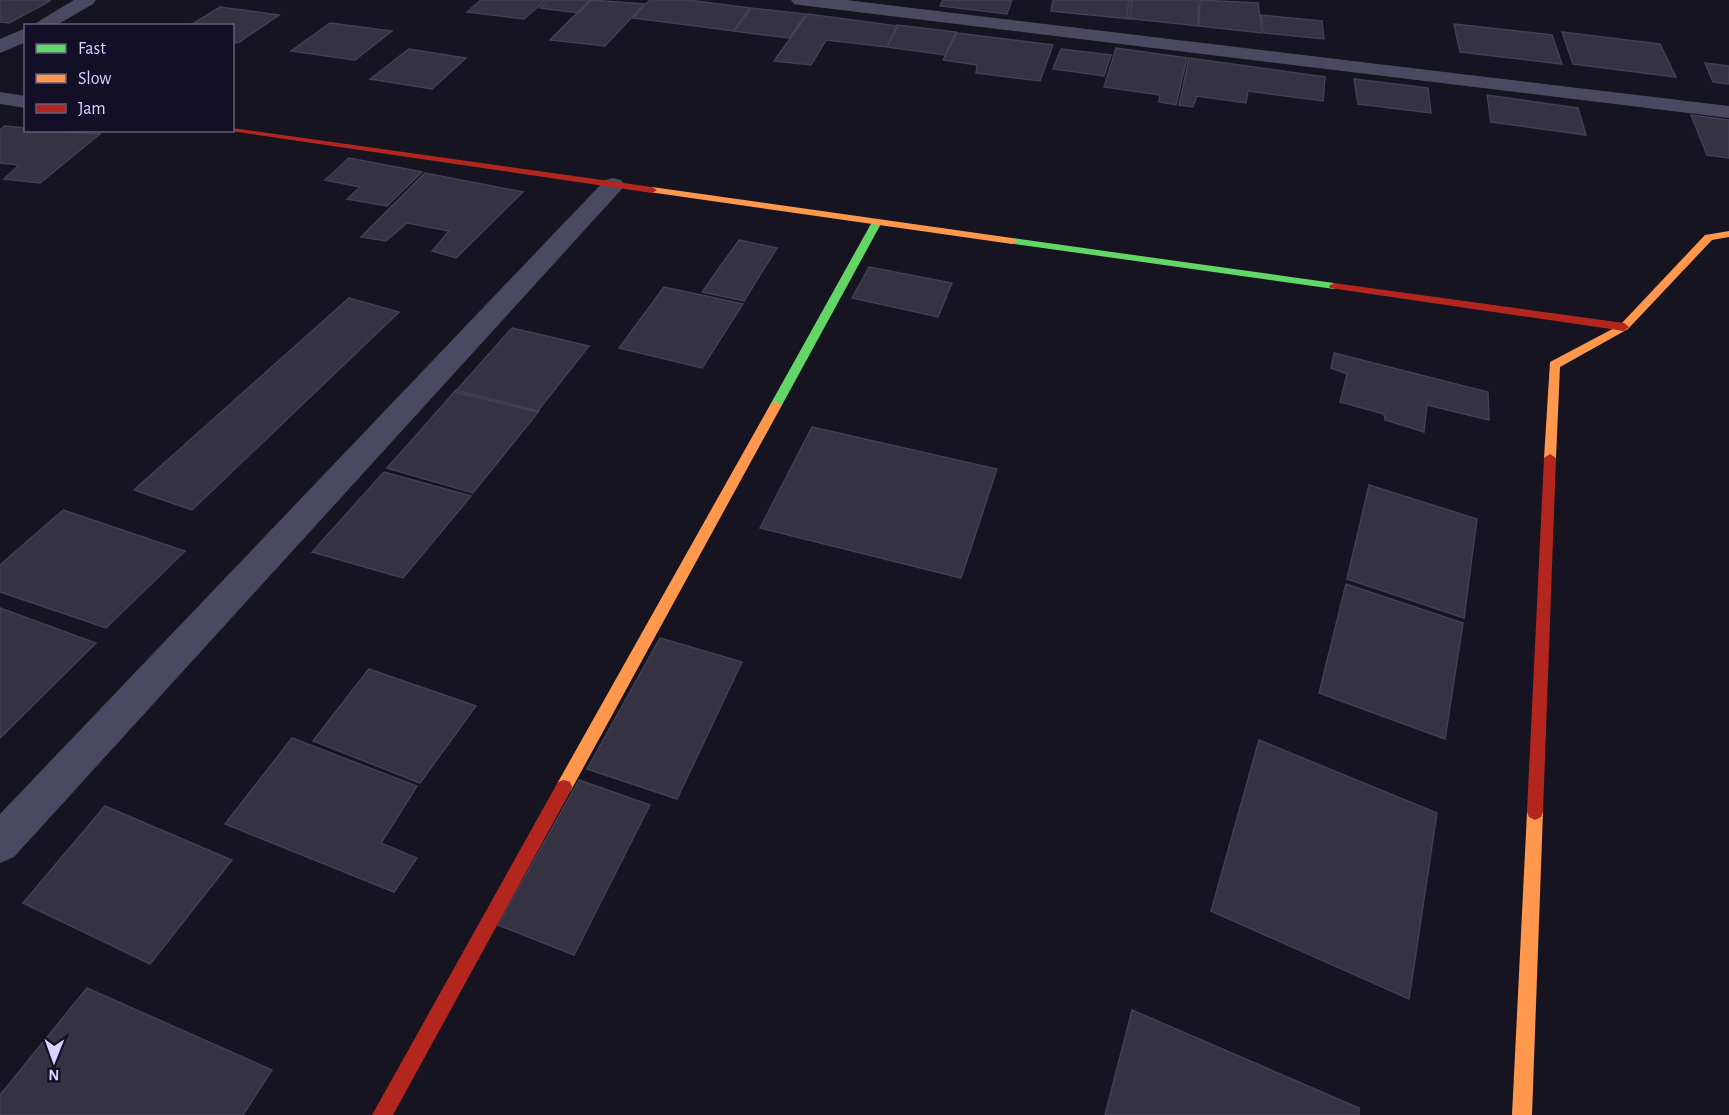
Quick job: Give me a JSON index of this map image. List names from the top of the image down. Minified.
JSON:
{"legend":["Fast","Slow","Jam"],"north":"bottom"}
